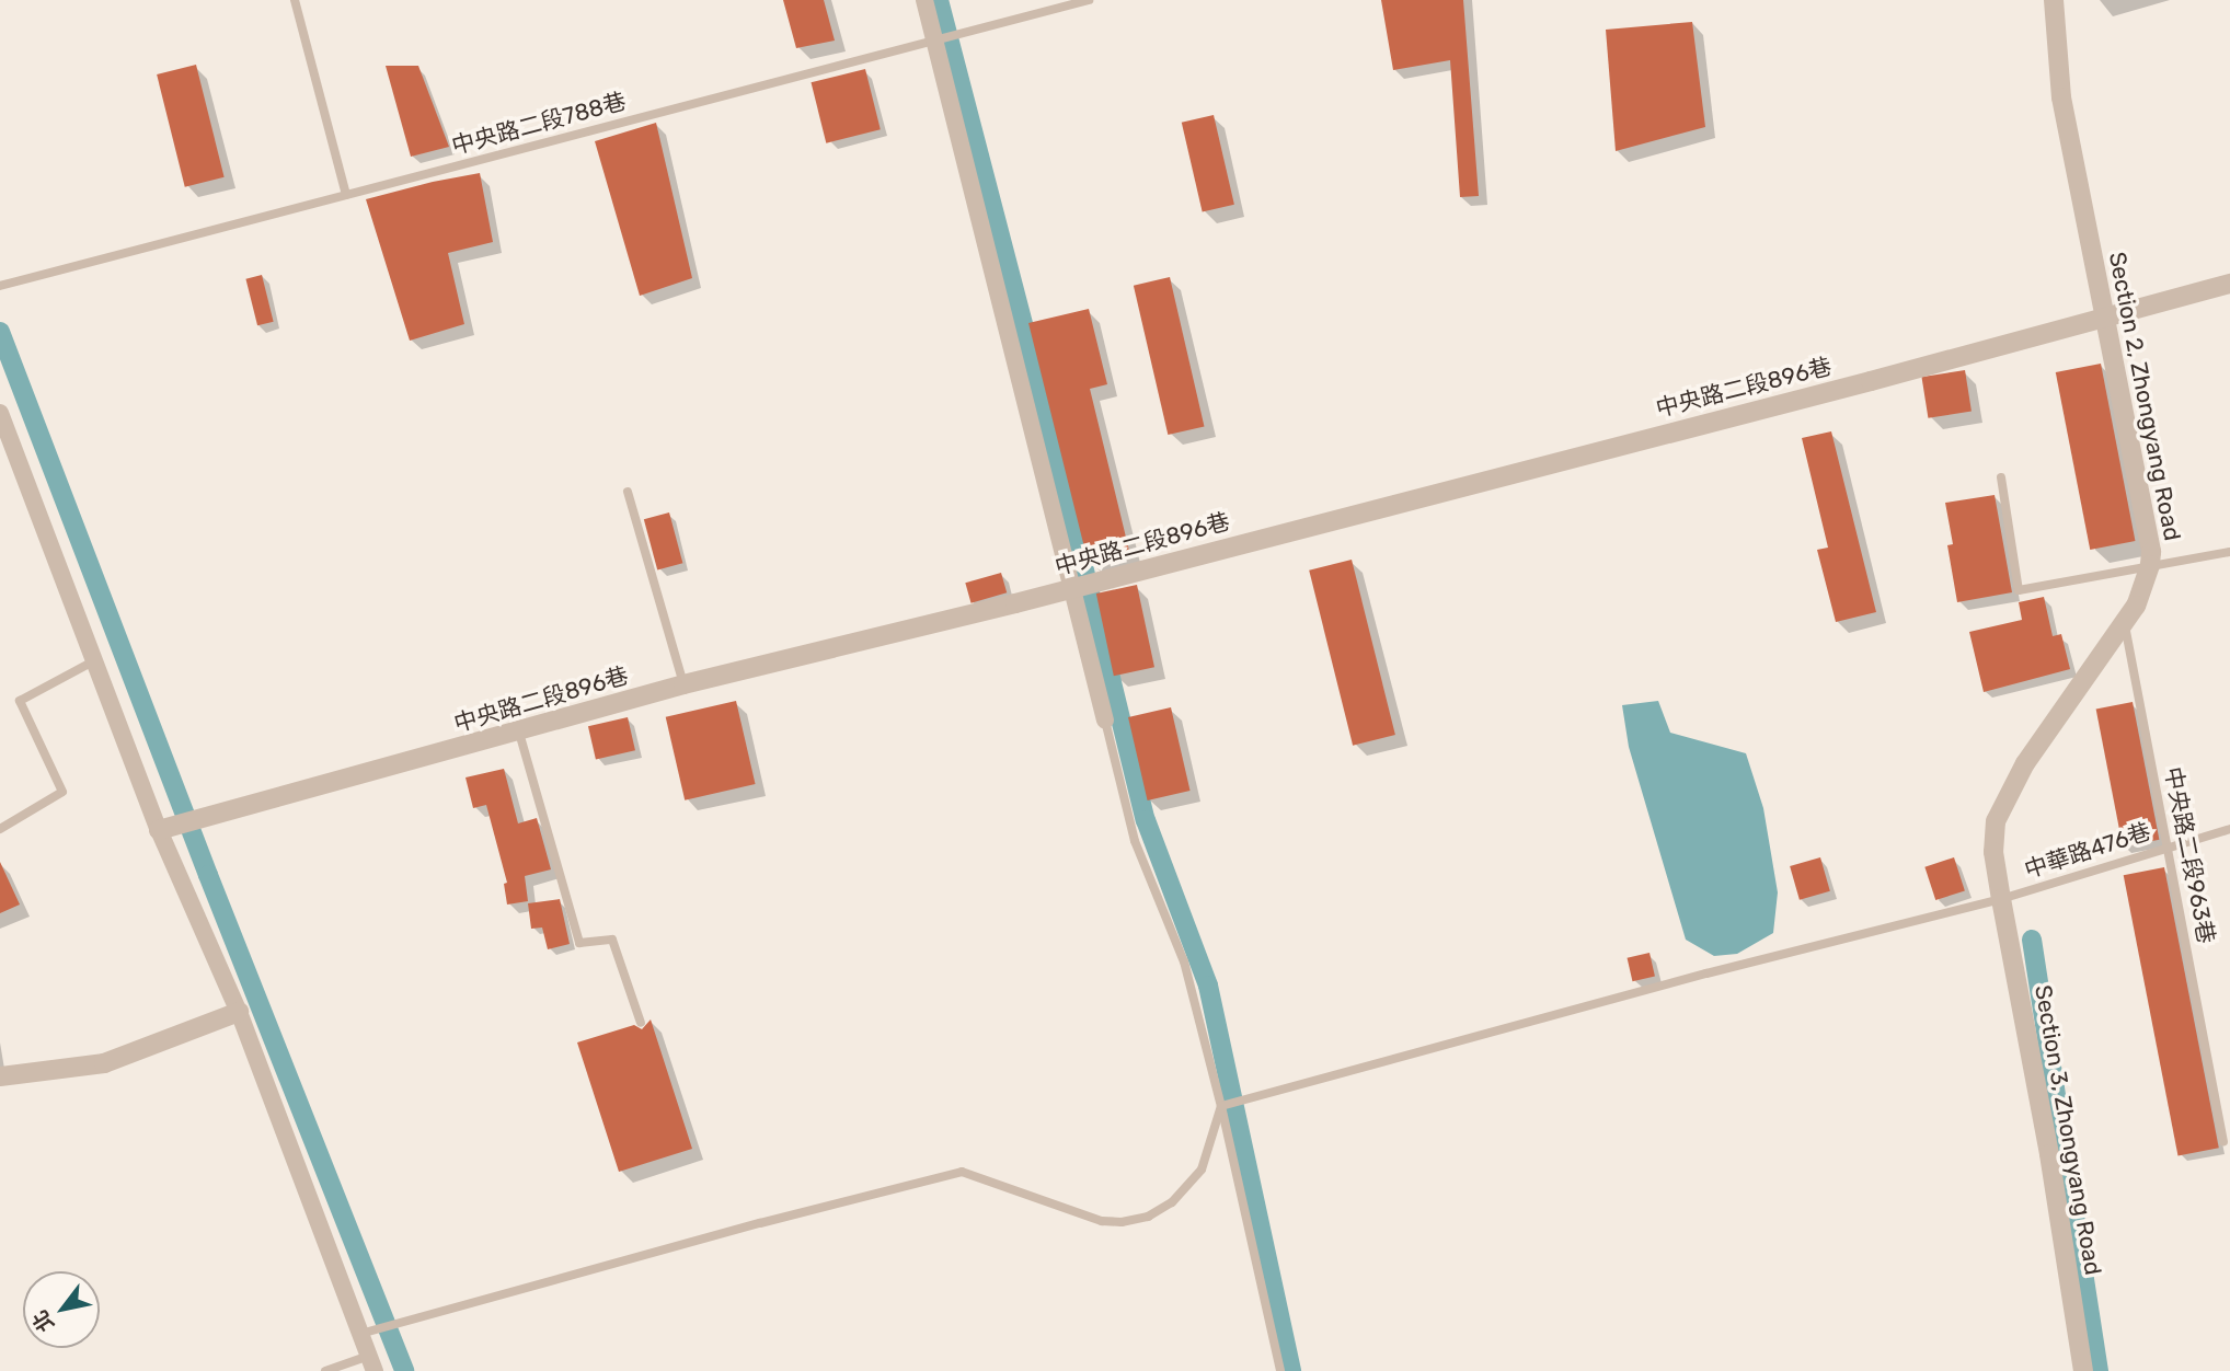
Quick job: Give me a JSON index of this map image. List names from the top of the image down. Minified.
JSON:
{"streets":{"street":["中央路二段896巷","Section 2, Zhongyang Road","Section 3, Zhongyang Road"],"lane":["中央路二段788巷","中華路476巷","中央路二段963巷"]},"crossings":[["中央路二段896巷","Section 2, Zhongyang Road"],["Section 2, Zhongyang Road","中華路476巷"],["Section 2, Zhongyang Road","中央路二段963巷"],["Section 2, Zhongyang Road","Section 3, Zhongyang Road"],["中華路476巷","中央路二段963巷"],["中華路476巷","Section 3, Zhongyang Road"]],"north":"bottom left"}
